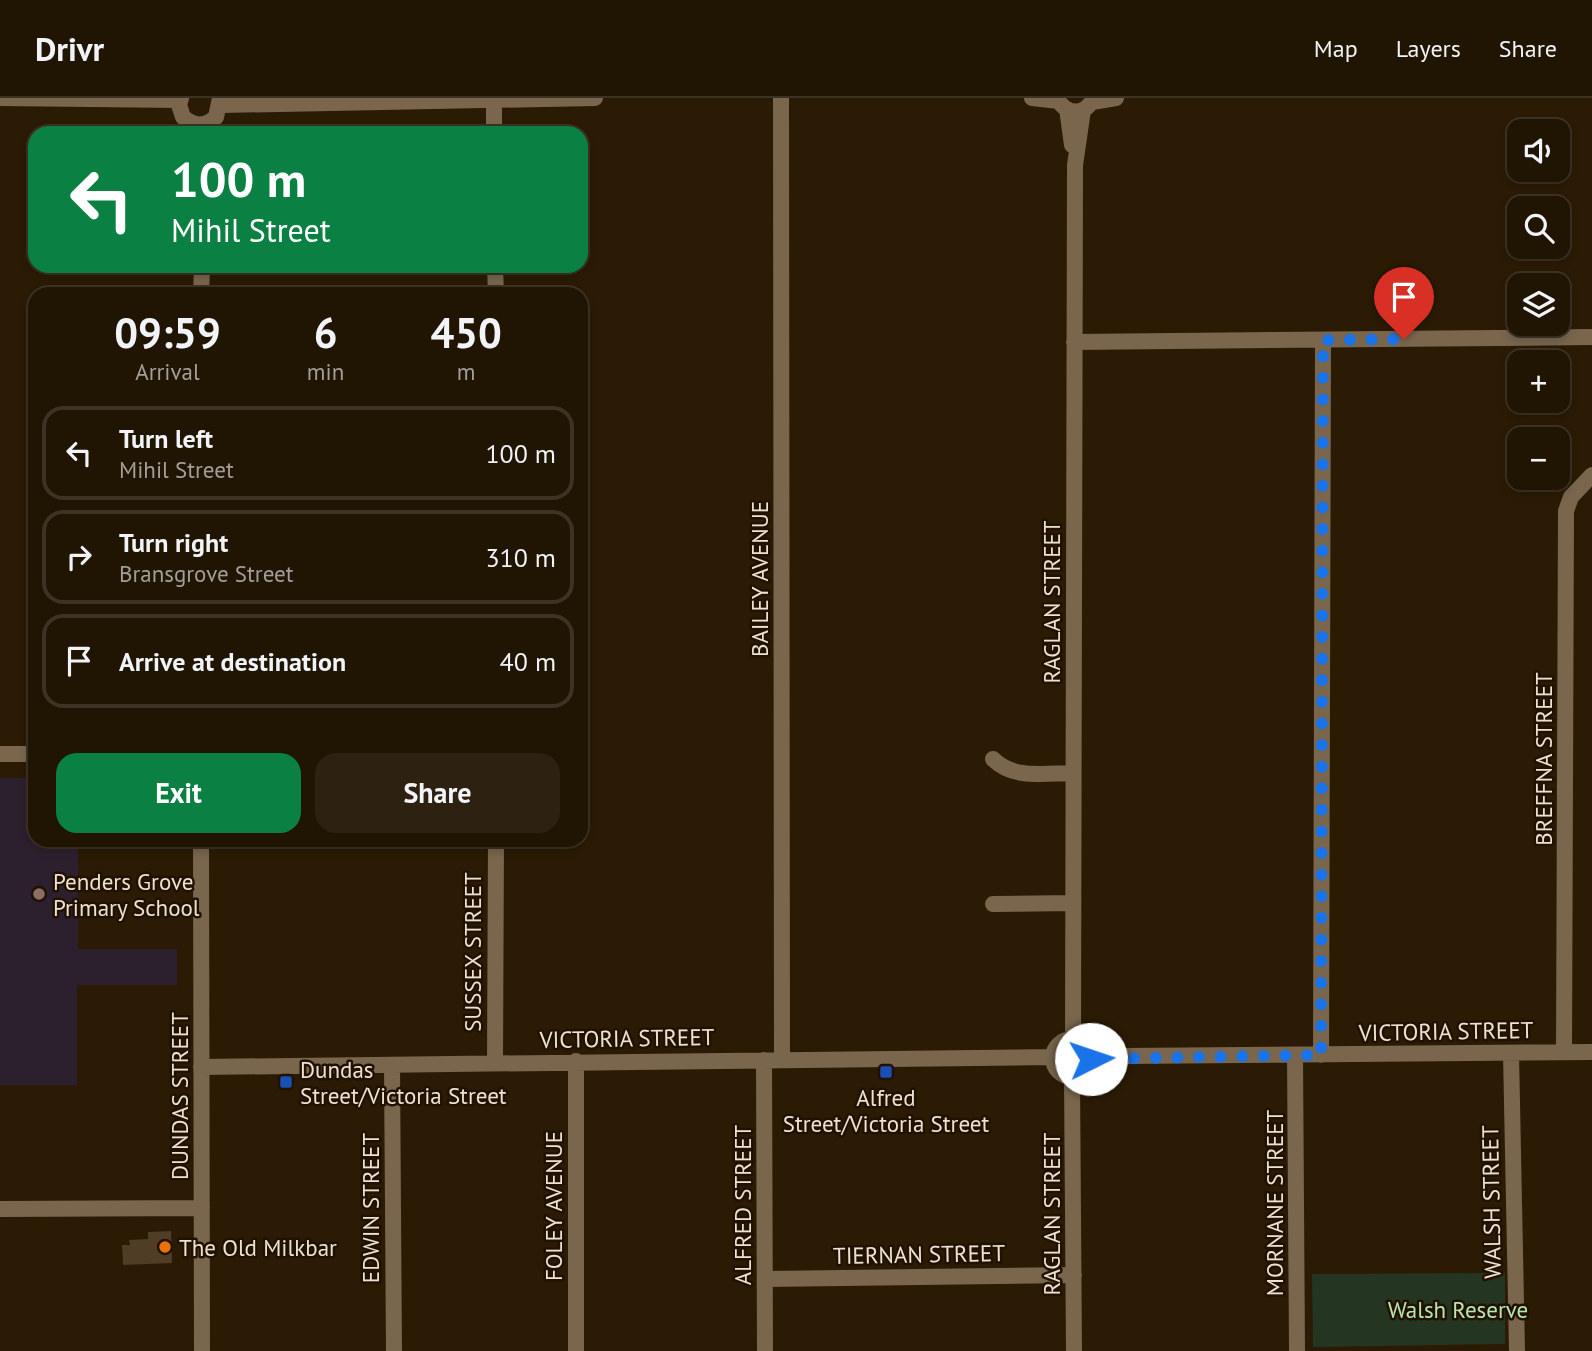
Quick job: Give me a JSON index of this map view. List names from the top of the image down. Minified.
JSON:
{"streets":{"street":["BAILEY AVENUE","RAGLAN STREET","BREFFNA STREET","SUSSEX STREET","VICTORIA STREET","DUNDAS STREET","WALSH STREET","MORNANE STREET","ALFRED STREET","FOLEY AVENUE","EDWIN STREET","TIERNAN STREET"]},"crossings":[["BAILEY AVENUE","VICTORIA STREET"],["RAGLAN STREET","VICTORIA STREET"],["RAGLAN STREET","TIERNAN STREET"],["BREFFNA STREET","VICTORIA STREET"],["SUSSEX STREET","VICTORIA STREET"],["VICTORIA STREET","DUNDAS STREET"],["VICTORIA STREET","WALSH STREET"],["VICTORIA STREET","MORNANE STREET"],["VICTORIA STREET","ALFRED STREET"],["VICTORIA STREET","FOLEY AVENUE"],["VICTORIA STREET","EDWIN STREET"],["ALFRED STREET","TIERNAN STREET"]],"parks":["Walsh Reserve"],"places":{"other":["Penders Grove Primary School","The Old Milkbar"],"transit":["Alfred Street/Victoria Street","Dundas Street/Victoria Street"]},"page":{"header":"Drivr","nav":["Map","Layers","Share"],"map_buttons":["+","−"],"turn":["100 m","Mihil Street"],"eta":["09:59","Arrival","6","min","450","m"],"list":[{"name":"Turn left","note":"Mihil Street","value":"100 m"},{"name":"Turn right","note":"Bransgrove Street","value":"310 m"},{"name":"Arrive at destination","value":"40 m"}],"buttons":["Exit","Share"]}}
